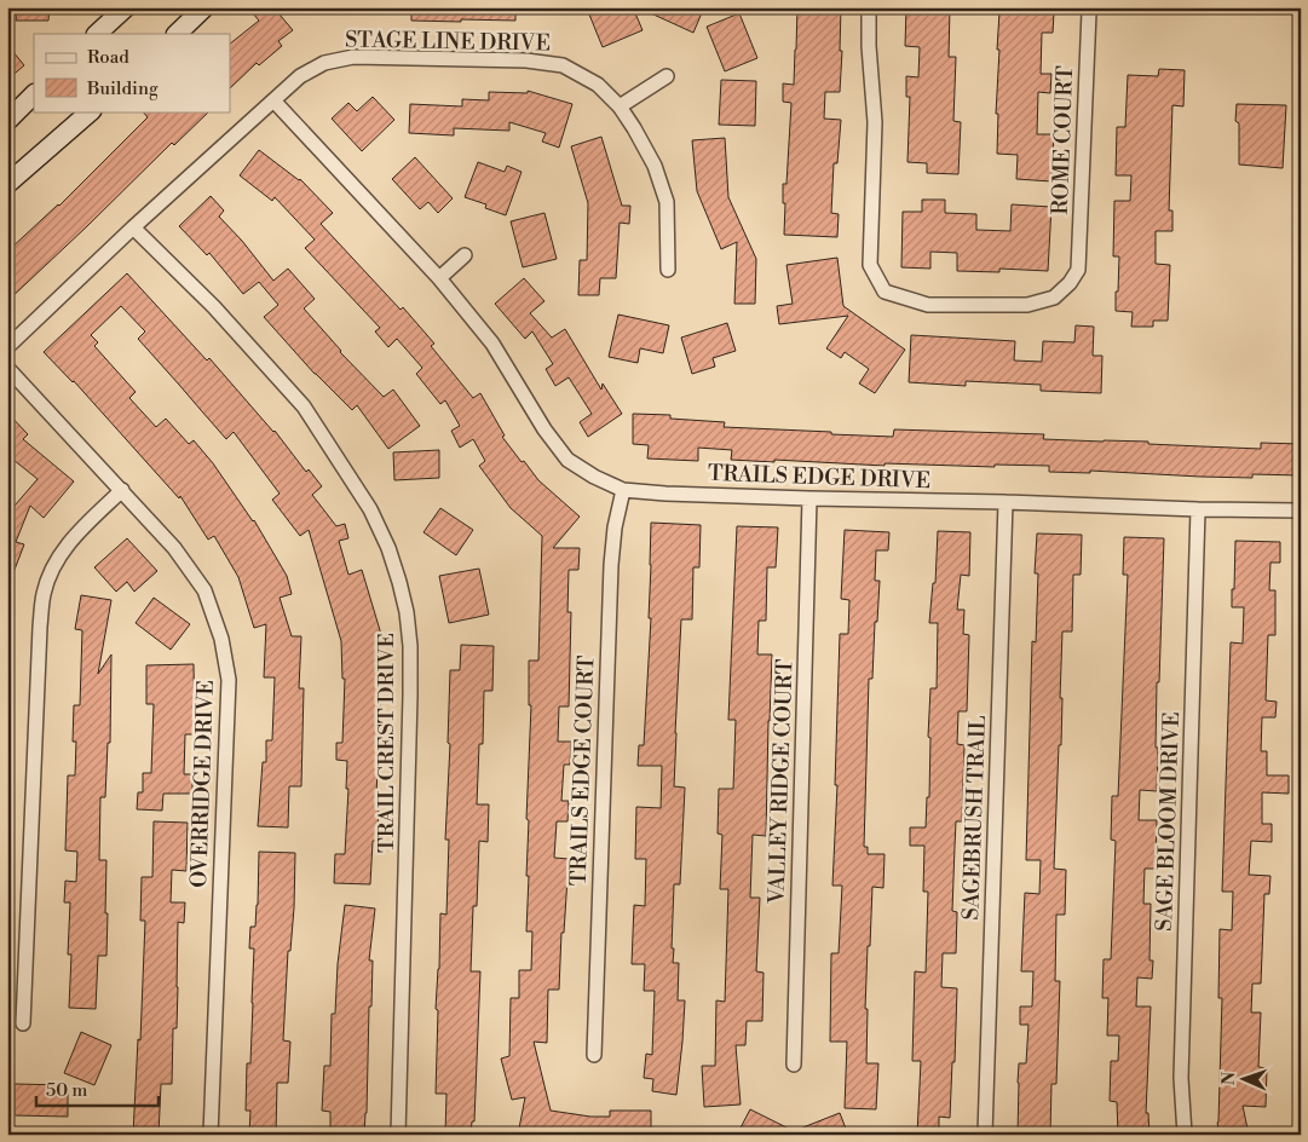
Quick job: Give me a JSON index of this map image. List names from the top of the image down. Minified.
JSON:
{"streets":{"street":["STAGE LINE DRIVE","ROME COURT","TRAILS EDGE DRIVE","TRAIL CREST DRIVE","TRAILS EDGE COURT","VALLEY RIDGE COURT","OVERRIDGE DRIVE","SAGEBRUSH TRAIL","SAGE BLOOM DRIVE"]},"crossings":[["STAGE LINE DRIVE","TRAILS EDGE DRIVE"],["STAGE LINE DRIVE","TRAIL CREST DRIVE"],["TRAILS EDGE DRIVE","TRAILS EDGE COURT"],["TRAILS EDGE DRIVE","VALLEY RIDGE COURT"],["TRAILS EDGE DRIVE","SAGEBRUSH TRAIL"],["TRAILS EDGE DRIVE","SAGE BLOOM DRIVE"]],"legend":["Road","Building"],"scale_bar":"50 m","north":"left"}
